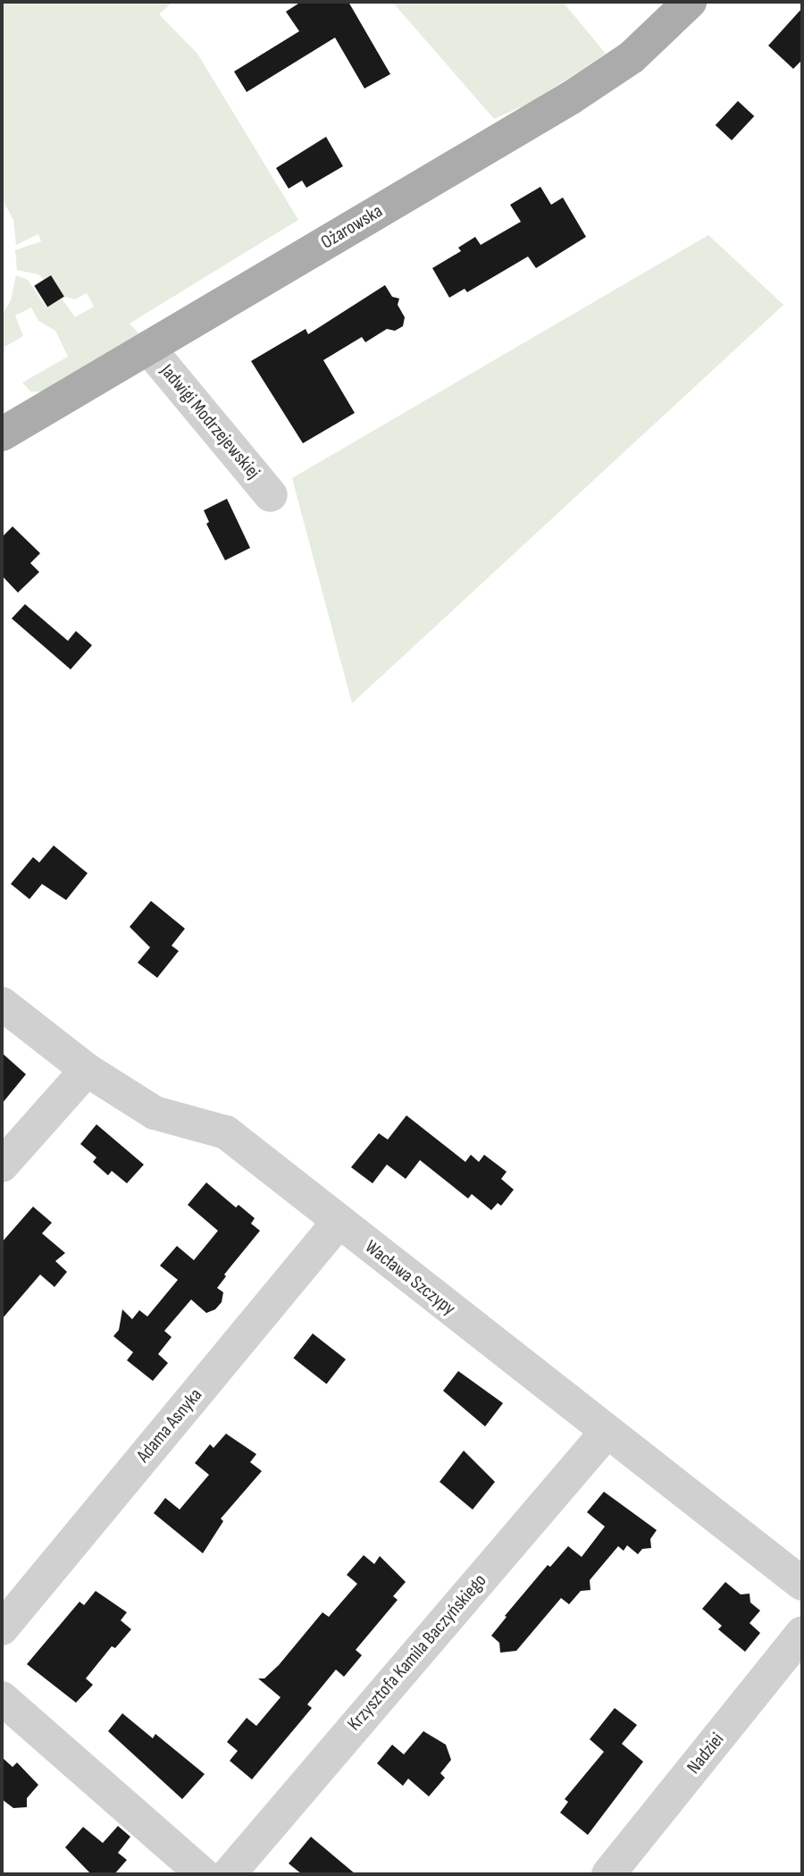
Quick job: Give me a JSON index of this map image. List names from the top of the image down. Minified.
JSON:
{"streets":{"main road":["Ożarowska"],"street":["Jadwigi Modrzejewskiej","Wacława Szczypy","Adama Asnyka","Krzysztofa Kamila Baczyńskiego","Nadziei"]},"crossings":[["Ożarowska","Jadwigi Modrzejewskiej"],["Wacława Szczypy","Adama Asnyka"],["Wacława Szczypy","Krzysztofa Kamila Baczyńskiego"]]}
